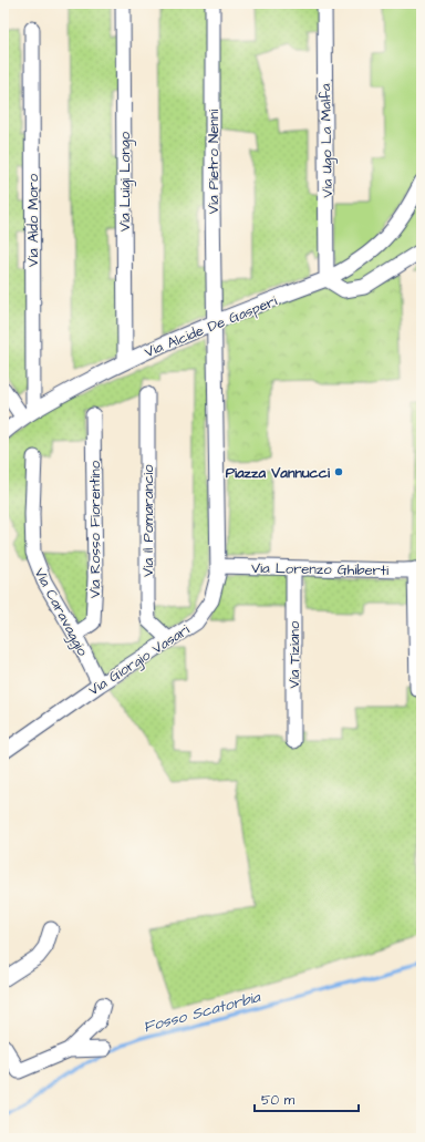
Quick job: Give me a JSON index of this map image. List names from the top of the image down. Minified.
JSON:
{"streets":{"street":["Via Ugo La Malfa","Via Pietro Nenni","Via Luigi Longo","Via Aldo Moro","Via Alcide De Gasperi","Via Il Pomarancio","Via Rosso Fiorentino","Via Lorenzo Ghiberti","Via Caravaggio","Via Tiziano","Via Giorgio Vasari"]},"crossings":[["Via Ugo La Malfa","Via Alcide De Gasperi"],["Via Pietro Nenni","Via Alcide De Gasperi"],["Via Pietro Nenni","Via Giorgio Vasari"],["Via Luigi Longo","Via Alcide De Gasperi"],["Via Aldo Moro","Via Alcide De Gasperi"],["Via Alcide De Gasperi","Via Giorgio Vasari"],["Via Il Pomarancio","Via Giorgio Vasari"],["Via Rosso Fiorentino","Via Caravaggio"],["Via Lorenzo Ghiberti","Via Tiziano"],["Via Lorenzo Ghiberti","Via Giorgio Vasari"],["Via Caravaggio","Via Giorgio Vasari"]],"water":["Fosso Scatorbia"],"places":["Piazza Vannucci"],"scale_bar":"50 m"}
